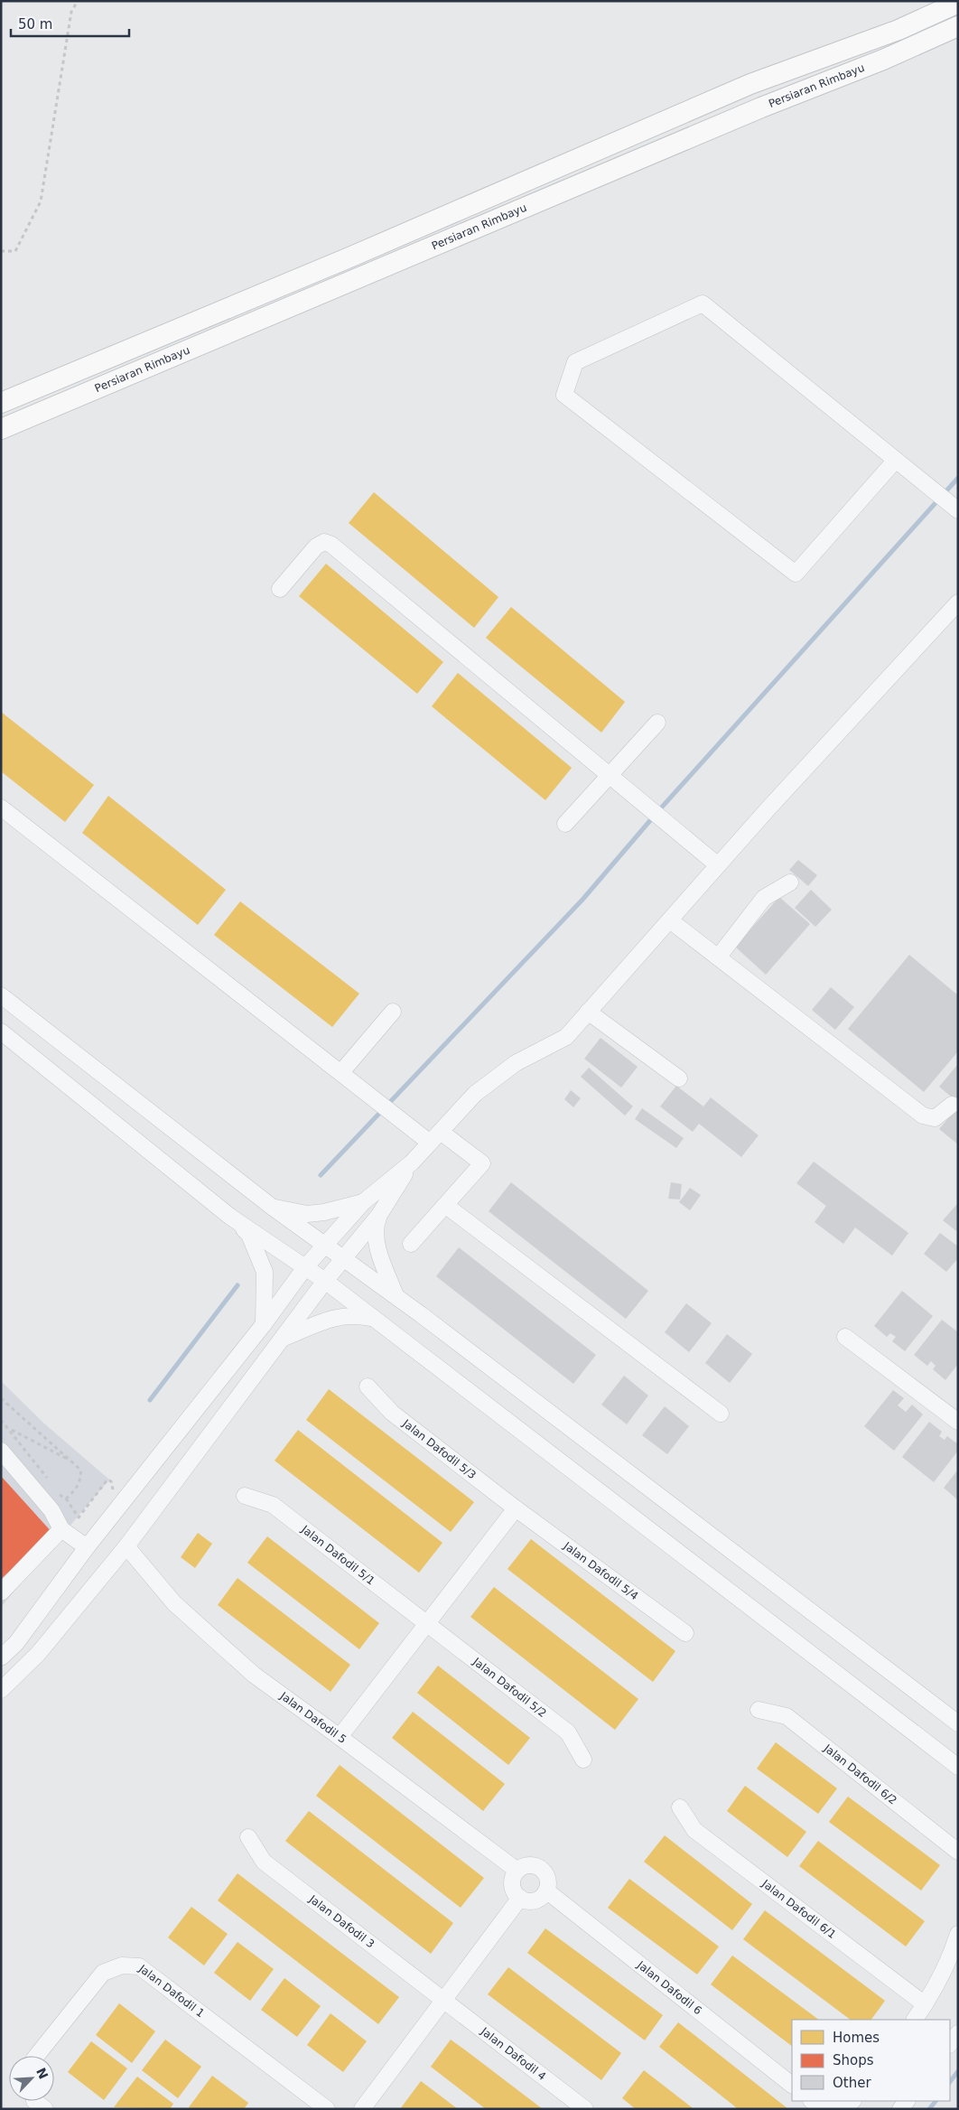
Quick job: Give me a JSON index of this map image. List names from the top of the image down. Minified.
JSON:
{"streets":{"main road":["Persiaran Rimbayu"],"street":["Jalan Dafodil 5/3","Jalan Dafodil 5/1","Jalan Dafodil 5/4","Jalan Dafodil 5/2","Jalan Dafodil 5","Jalan Dafodil 6/2","Jalan Dafodil 6/1","Jalan Dafodil 3","Jalan Dafodil 6","Jalan Dafodil 1","Jalan Dafodil 4"]},"crossings":[["Jalan Dafodil 5/3","Jalan Dafodil 5/4"],["Jalan Dafodil 5/1","Jalan Dafodil 5/2"],["Jalan Dafodil 5","Jalan Dafodil 6"],["Jalan Dafodil 3","Jalan Dafodil 4"]],"legend":["Homes","Shops","Other"],"scale_bar":"50 m","north":"top right"}
